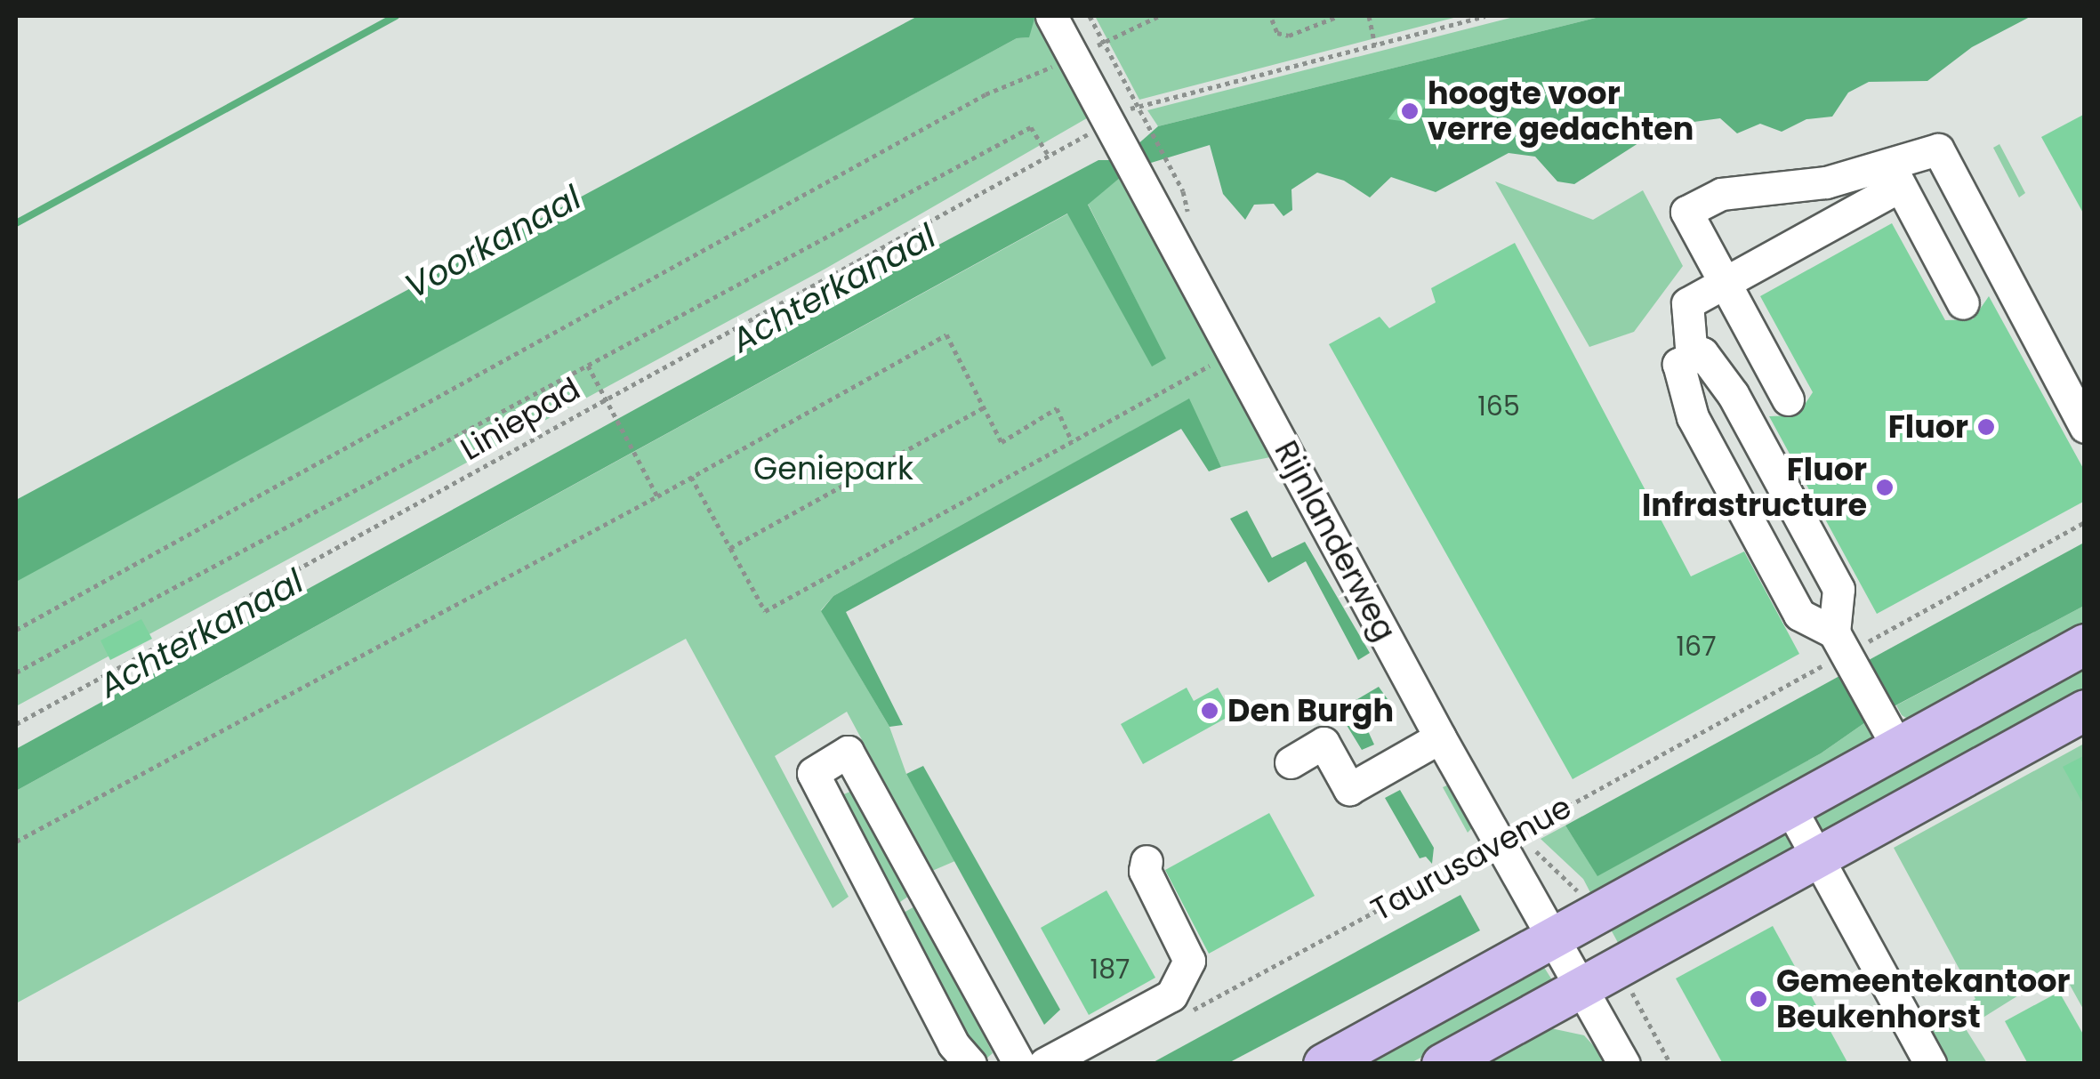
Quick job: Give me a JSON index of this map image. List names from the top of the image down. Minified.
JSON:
{"streets":{"street":["Rijnlanderweg"],"path":["Liniepad","Taurusavenue"]},"crossings":[["Rijnlanderweg","Taurusavenue"]],"water":["Voorkanaal","Achterkanaal"],"parks":["Geniepark"],"places":["hoogte voor verre gedachten","Fluor","Fluor Infrastructure","Den Burgh","Gemeentekantoor Beukenhorst"],"house_numbers":["165","167","187"]}
